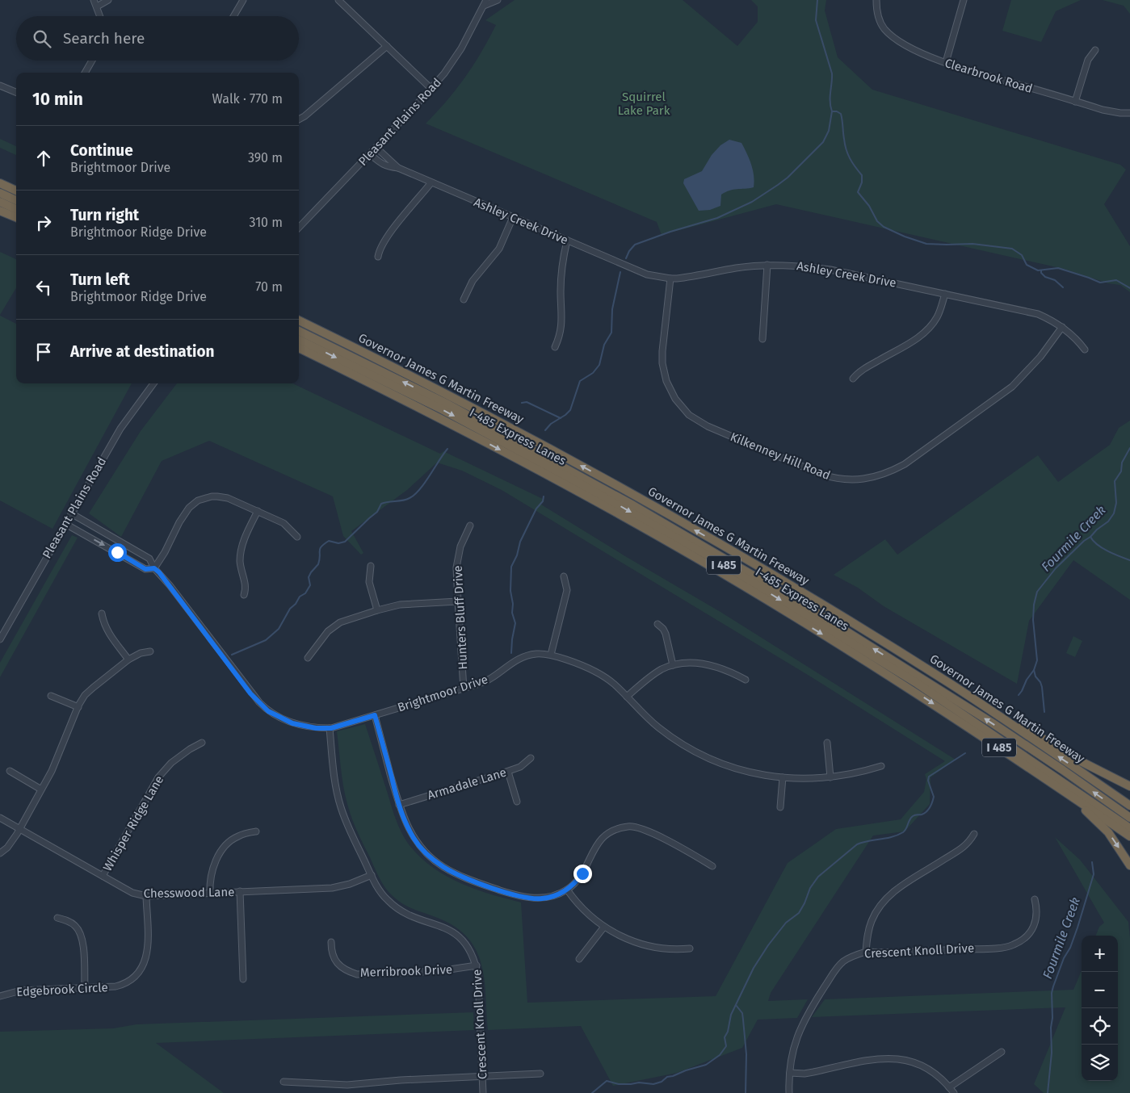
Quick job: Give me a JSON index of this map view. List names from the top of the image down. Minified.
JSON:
{"streets":{"highway":["Governor James G Martin Freeway","I-485 Express Lanes","I 485"],"street":["Clearbrook Road","Pleasant Plains Road","Ashley Creek Drive","Kilkenney Hill Road","Hunters Bluff Drive","Brightmoor Drive","Armadale Lane","Whisper Ridge Lane","Chesswood Lane","Crescent Knoll Drive","Merribrook Drive","Edgebrook Circle"]},"crossings":[["Pleasant Plains Road","Ashley Creek Drive"],["Pleasant Plains Road","Brightmoor Drive"],["Ashley Creek Drive","Kilkenney Hill Road"],["Hunters Bluff Drive","Brightmoor Drive"],["Brightmoor Drive","Crescent Knoll Drive"],["Whisper Ridge Lane","Chesswood Lane"],["Chesswood Lane","Crescent Knoll Drive"],["Chesswood Lane","Edgebrook Circle"],["Crescent Knoll Drive","Merribrook Drive"]],"water":["Fourmile Creek"],"parks":["Squirrel Lake Park"],"page":{"search":"Search here","heading":["10 min","Walk · 770 m"],"list":[["Continue","Brightmoor Drive","390 m"],["Turn right","Brightmoor Ridge Drive","310 m"],["Turn left","Brightmoor Ridge Drive","70 m"],"Arrive at destination"],"map_buttons":["+","−"]}}
